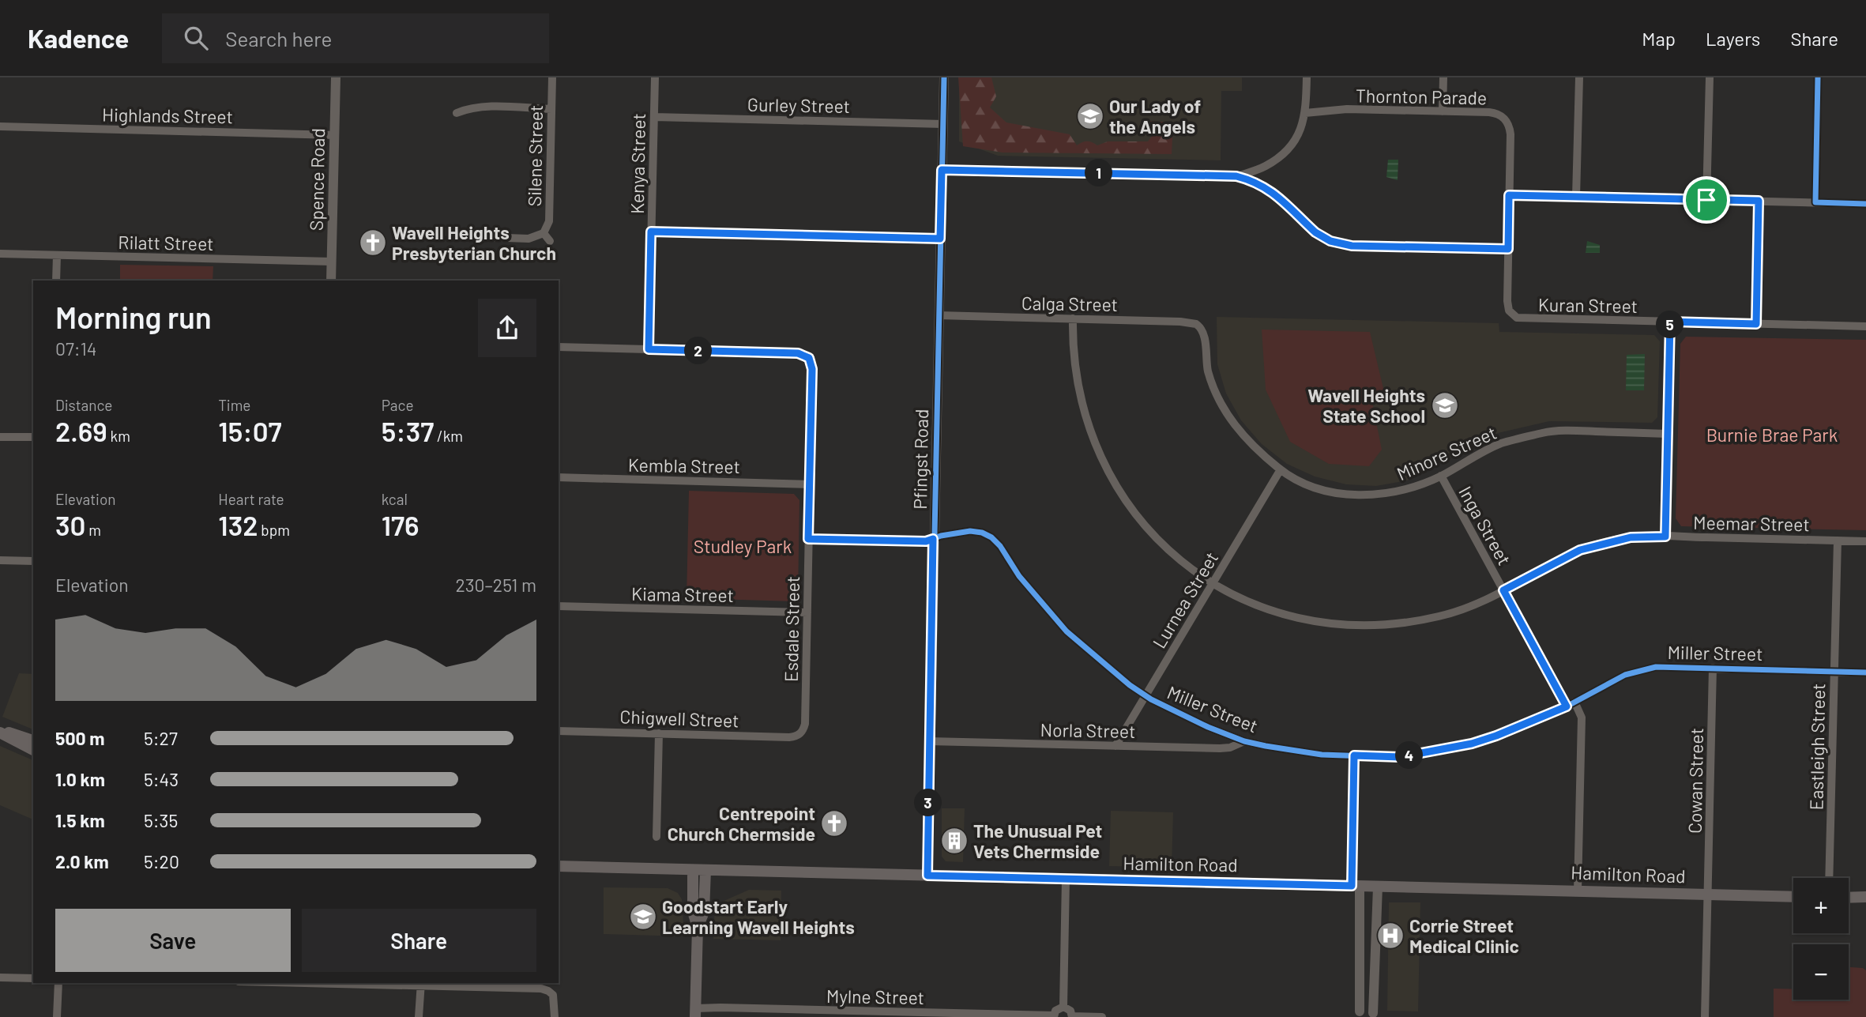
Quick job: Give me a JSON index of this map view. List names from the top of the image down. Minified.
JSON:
{"streets":{"main road":["Hamilton Road"],"street":["Thornton Parade","Gurley Street","Highlands Street","Silene Street","Kenya Street","Spence Road","Rilatt Street","Calga Street","Kuran Street","Minore Street","Pfingst Road","Kembla Street","Meemar Street","Inga Street","Kiama Street","Lurnea Street","Esdale Street","Miller Street","Chigwell Street","Norla Street","Eastleigh Street","Cowan Street","Mylne Street"]},"crossings":[["Thornton Parade","Kuran Street"],["Gurley Street","Kenya Street"],["Gurley Street","Pfingst Road"],["Highlands Street","Spence Road"],["Kenya Street","Esdale Street"],["Spence Road","Rilatt Street"],["Calga Street","Minore Street"],["Calga Street","Pfingst Road"],["Calga Street","Meemar Street"],["Minore Street","Inga Street"],["Minore Street","Lurnea Street"],["Pfingst Road","Miller Street"],["Pfingst Road","Norla Street"],["Pfingst Road","Hamilton Road"],["Kembla Street","Esdale Street"],["Meemar Street","Inga Street"],["Meemar Street","Lurnea Street"],["Meemar Street","Eastleigh Street"],["Inga Street","Miller Street"],["Kiama Street","Esdale Street"],["Lurnea Street","Miller Street"],["Lurnea Street","Norla Street"],["Esdale Street","Miller Street"],["Esdale Street","Chigwell Street"],["Miller Street","Norla Street"],["Miller Street","Eastleigh Street"],["Miller Street","Cowan Street"],["Cowan Street","Hamilton Road"]],"parks":["Burnie Brae Park","Studley Park"],"places":{"school or university":["Our Lady of the Angels","Wavell Heights State School","Goodstart Early Learning Wavell Heights"],"church":["Wavell Heights Presbyterian Church","Centrepoint Church Chermside"],"building":["The Unusual Pet Vets Chermside"],"hospital":["Corrie Street Medical Clinic"]},"page":{"header":"Kadence","search":"Search here","nav":["Map","Layers","Share"],"pins":["1","5","2","4","3"],"heading":["Morning run","07:14"],"stats":[["Distance","2.69 km"],["Time","15:07"],["Pace","5:37 /km"],["Elevation","30 m"],["Heart rate","132 bpm"],["kcal","176"]],"chart":["Elevation","230–251 m"],"list":[{"name":"500 m","note":"5:27"},{"name":"1.0 km","note":"5:43"},{"name":"1.5 km","note":"5:35"},{"name":"2.0 km","note":"5:20"}],"map_buttons":["+","−"],"buttons":["Save","Share"]}}
